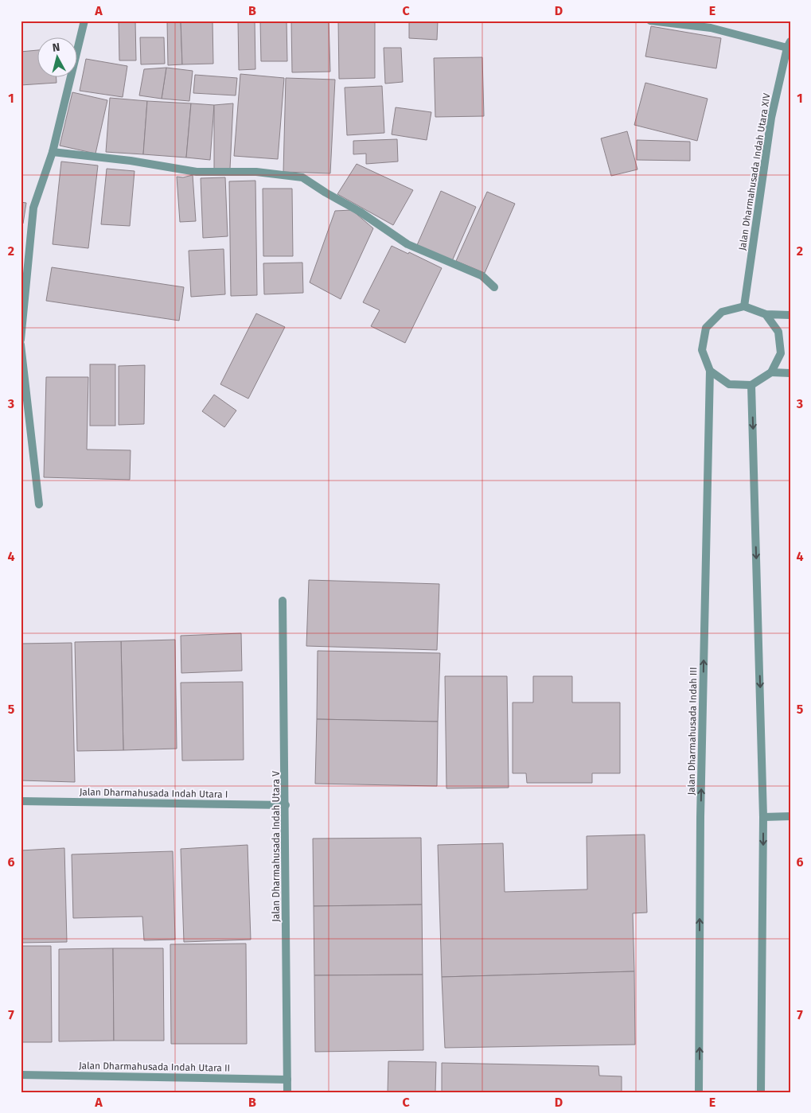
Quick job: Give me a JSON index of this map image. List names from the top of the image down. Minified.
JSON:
{"streets":{"street":["Jalan Dharmahusada Indah Utara XIV","Jalan Dharmahusada Indah III","Jalan Dharmahusada Indah Utara I","Jalan Dharmahusada Indah Utara V","Jalan Dharmahusada Indah Utara II"]},"crossings":[["Jalan Dharmahusada Indah Utara XIV","Jalan Dharmahusada Indah III"],["Jalan Dharmahusada Indah Utara I","Jalan Dharmahusada Indah Utara V"],["Jalan Dharmahusada Indah Utara V","Jalan Dharmahusada Indah Utara II"]],"north":"top","grid":{"columns":["A","B","C","D","E"],"rows":["1","2","3","4","5","6","7"]}}
